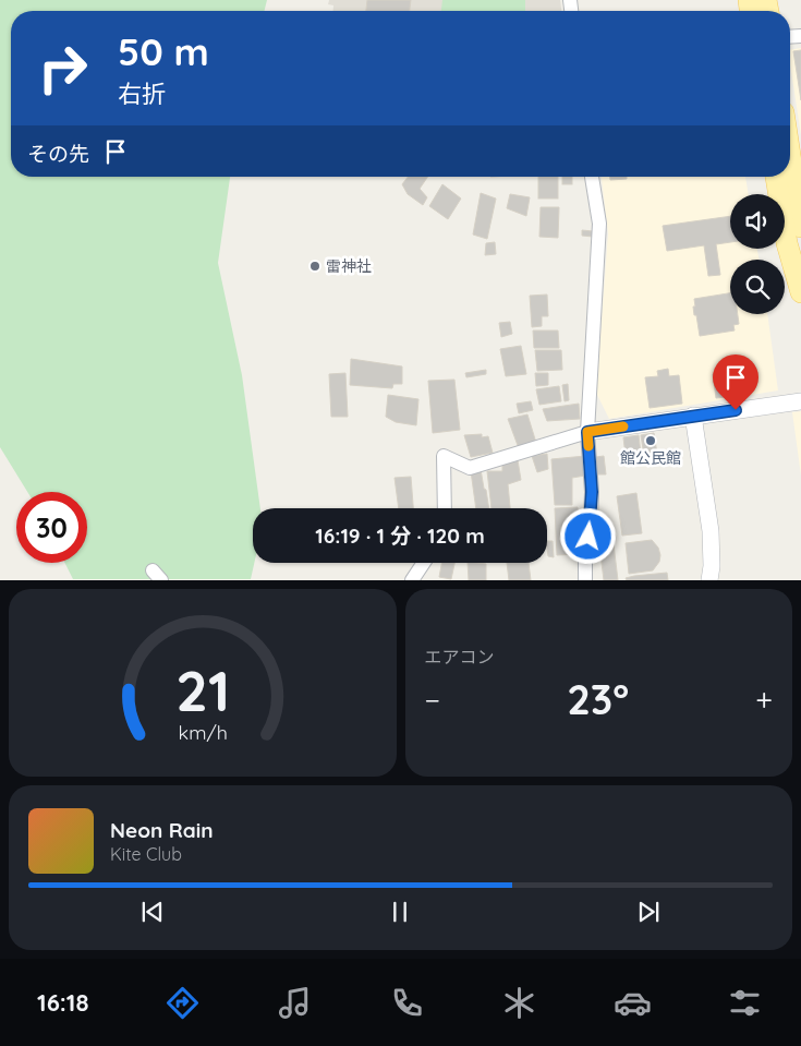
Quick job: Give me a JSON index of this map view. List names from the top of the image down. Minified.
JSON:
{"places":["雷神社","館公民館"],"page":{"turn":["50 m","右折"],"then":"その先","limit":"30","trip":"16:19 · 1 分 · 120 m","tile":"エアコン","heat":["−","23°","+"],"song":["Neon Rain","Kite Club"],"tabs":"16:18","gauge":["21","km/h"]}}
